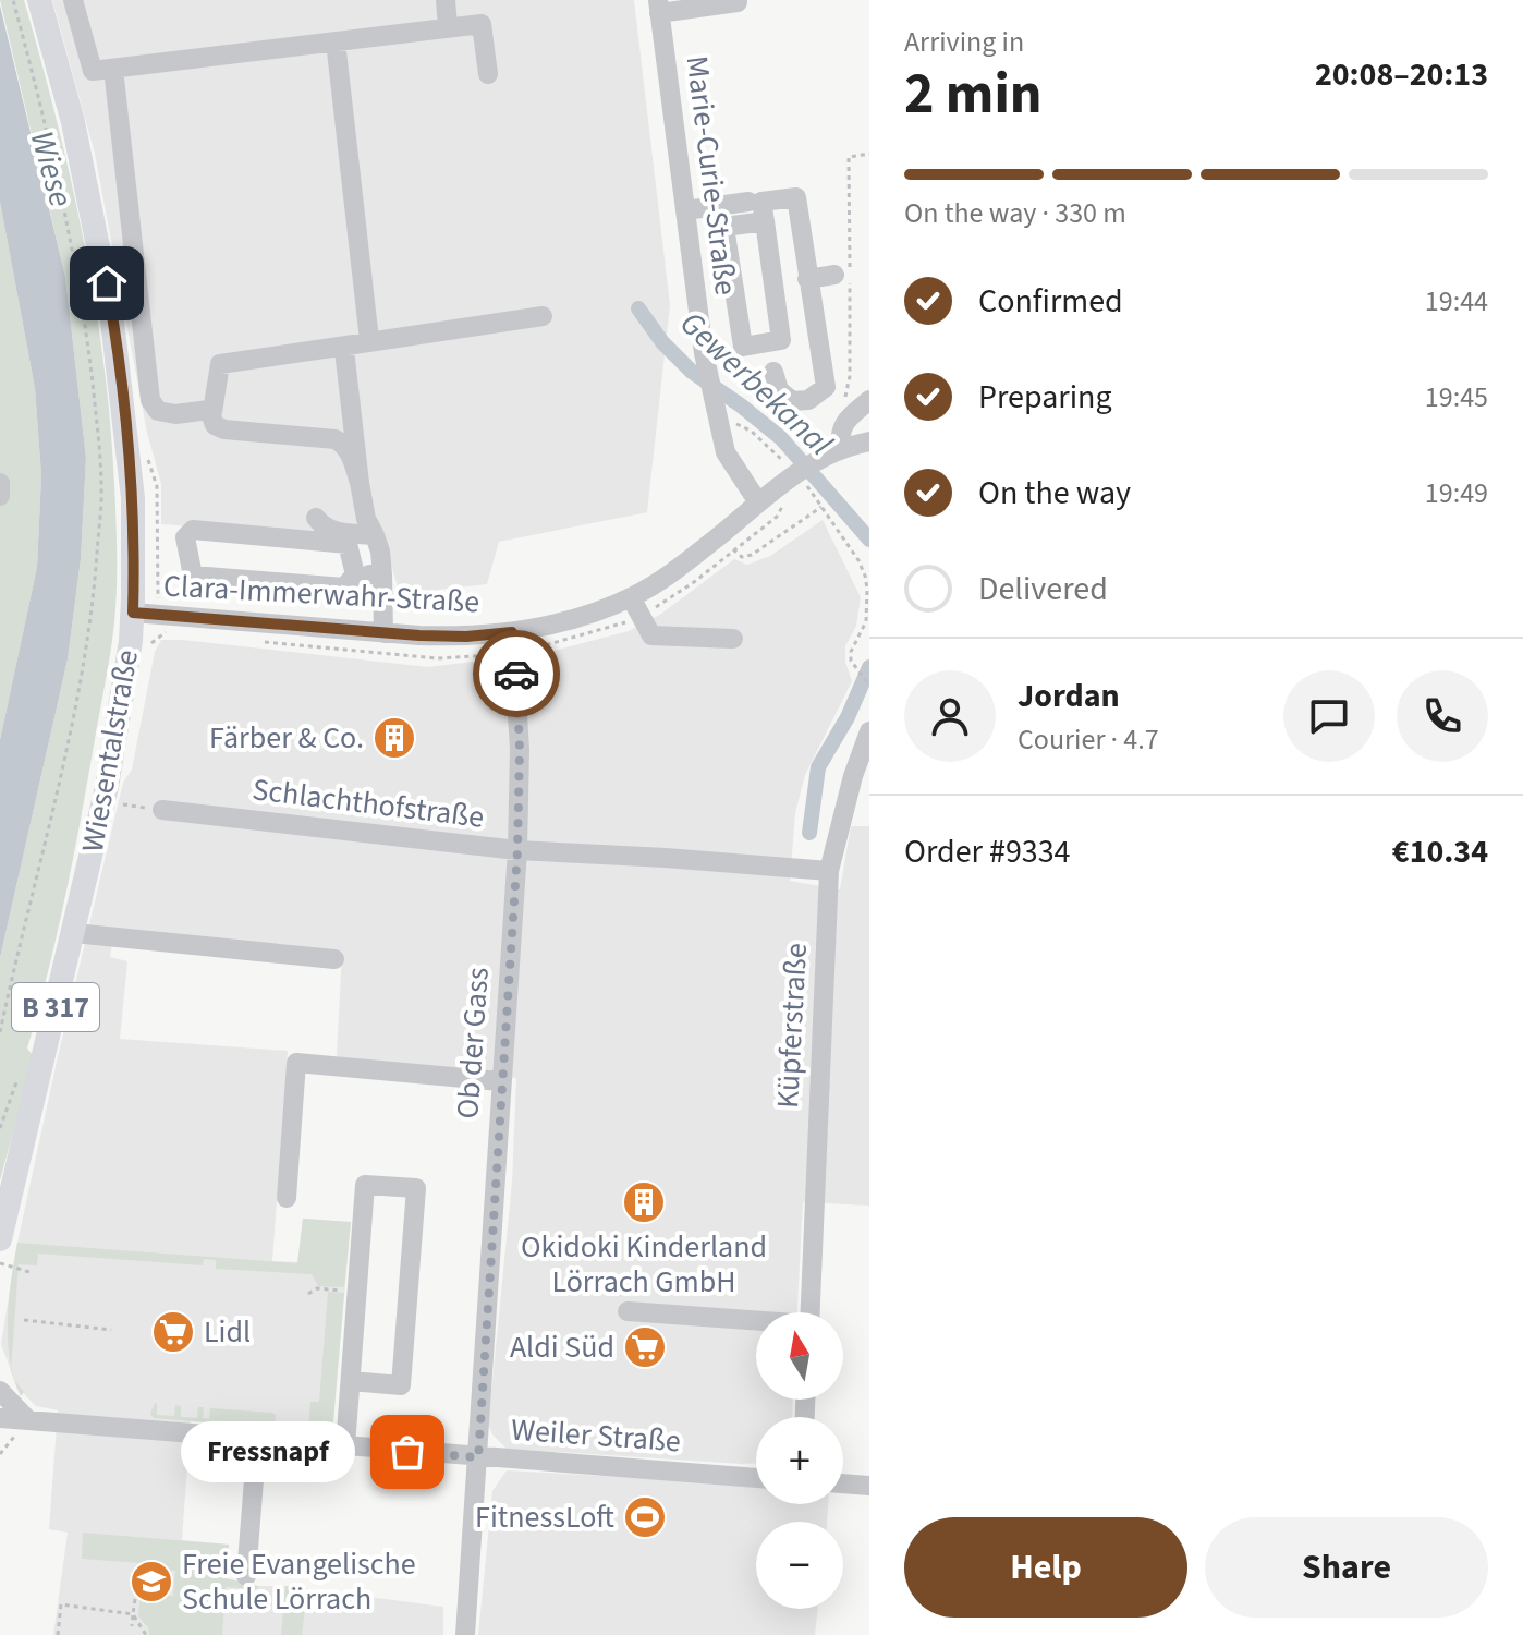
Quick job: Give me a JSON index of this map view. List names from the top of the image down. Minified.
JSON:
{"streets":{"main road":["Wiesentalstraße","B 317"],"street":["Marie-Curie-Straße","Clara-Immerwahr-Straße","Schlachthofstraße","Küpferstraße","Ob der Gass","Weiler Straße"]},"crossings":[["Marie-Curie-Straße","Clara-Immerwahr-Straße"],["Clara-Immerwahr-Straße","Wiesentalstraße"],["Clara-Immerwahr-Straße","Ob der Gass"],["Schlachthofstraße","Küpferstraße"],["Schlachthofstraße","Ob der Gass"],["Ob der Gass","Weiler Straße"]],"water":["Wiese","Gewerbekanal"],"places":{"building":["Färber & Co.","Okidoki Kinderland Lörrach GmbH"],"supermarket":["Lidl","Aldi Süd"],"other":["Fressnapf"],"sports":["FitnessLoft"],"school or university":["Freie Evangelische Schule Lörrach"]},"north":"top","page":{"heading":["2 min","Arriving in","20:08–20:13"],"panel":["Jordan","Courier · 4.7","Order #9334","€10.34"],"bar":"On the way · 330 m","list":[["Confirmed","19:44"],["Preparing","19:45"],["On the way","19:49"],"Delivered"],"map_buttons":["+","−"],"bubble":"Fressnapf","buttons":["Help","Share"]}}
